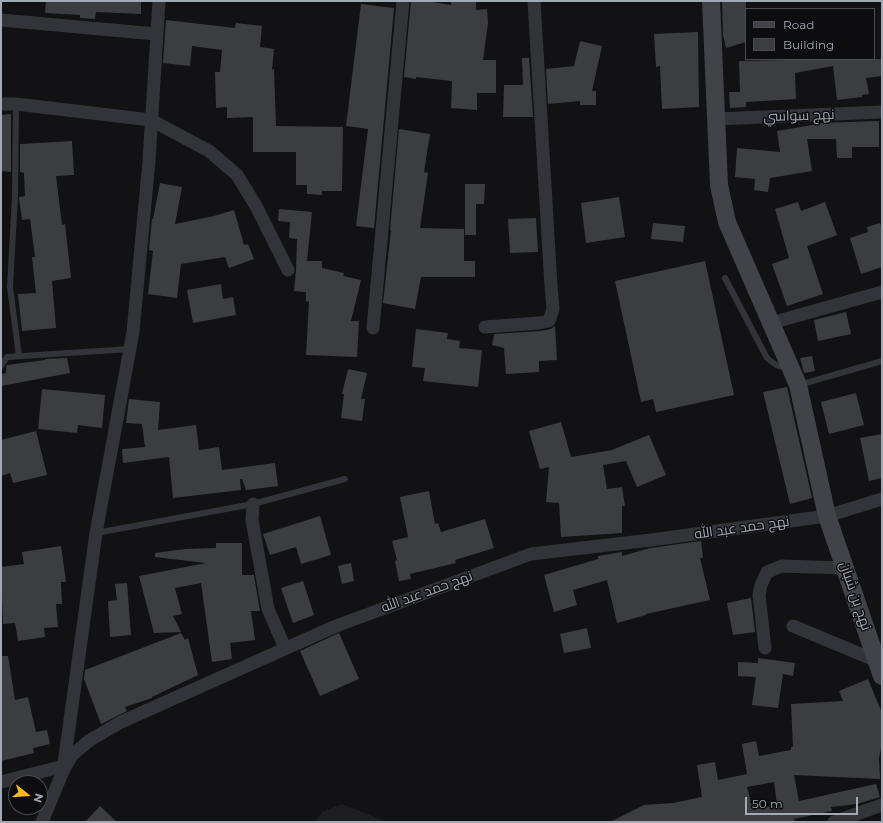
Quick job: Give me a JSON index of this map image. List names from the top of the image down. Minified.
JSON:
{"streets":{"street":["نهج سواسي","نهج حمد عبد الله","نهج بن شبان"]},"crossings":[["نهج سواسي","نهج بن شبان"],["نهج حمد عبد الله","نهج بن شبان"]],"legend":["Road","Building"],"scale_bar":"50 m","north":"right"}
